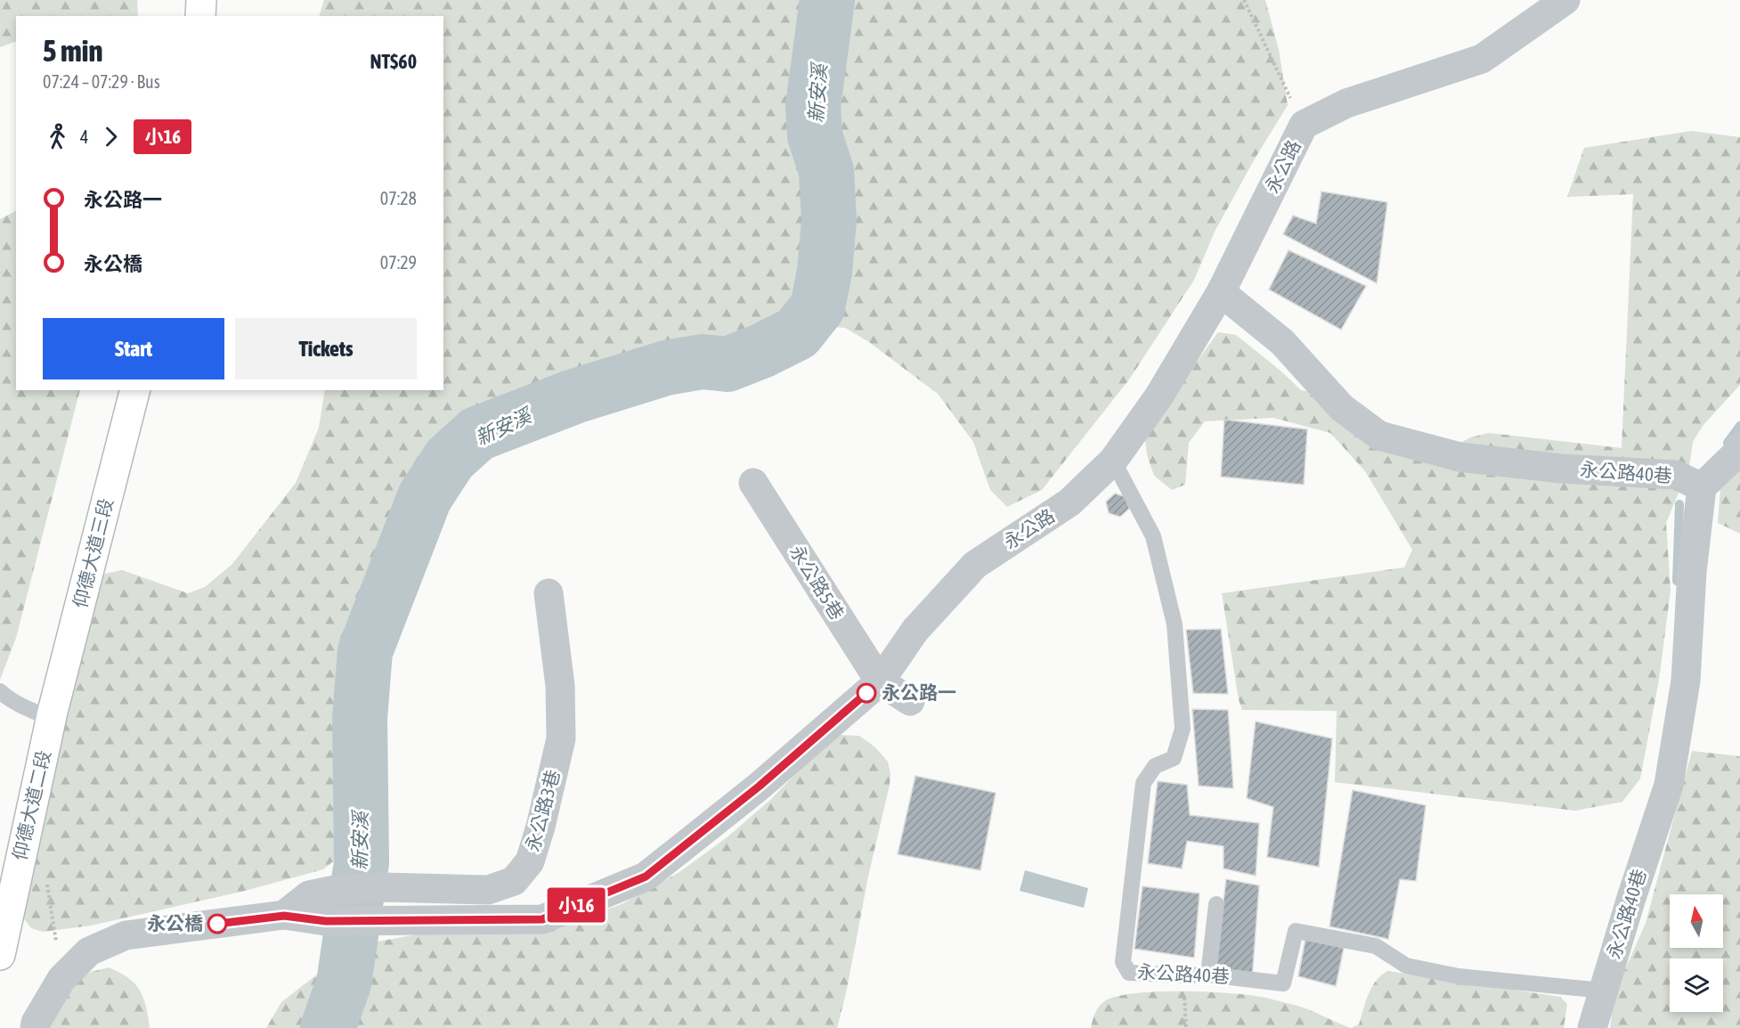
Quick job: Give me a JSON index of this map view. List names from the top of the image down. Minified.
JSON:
{"streets":{"main road":["仰德大道三段","仰德大道二段"],"street":["永公路","永公路40巷","永公路5巷","永公路3巷"]},"crossings":[["永公路","永公路40巷"],["永公路","永公路5巷"],["永公路","永公路3巷"],["仰德大道三段","仰德大道二段"]],"water":["新安溪"],"places":["永公路一","永公橋"],"lines":["bus line 小16"],"north":"top","page":{"on_map":"小16","heading":["5 min","07:24 – 07:29 · Bus","NT$60"],"legs":["4","小16"],"list":[{"name":"永公路一","value":"07:28"},{"name":"永公橋","value":"07:29"}],"buttons":["Start","Tickets"]}}
